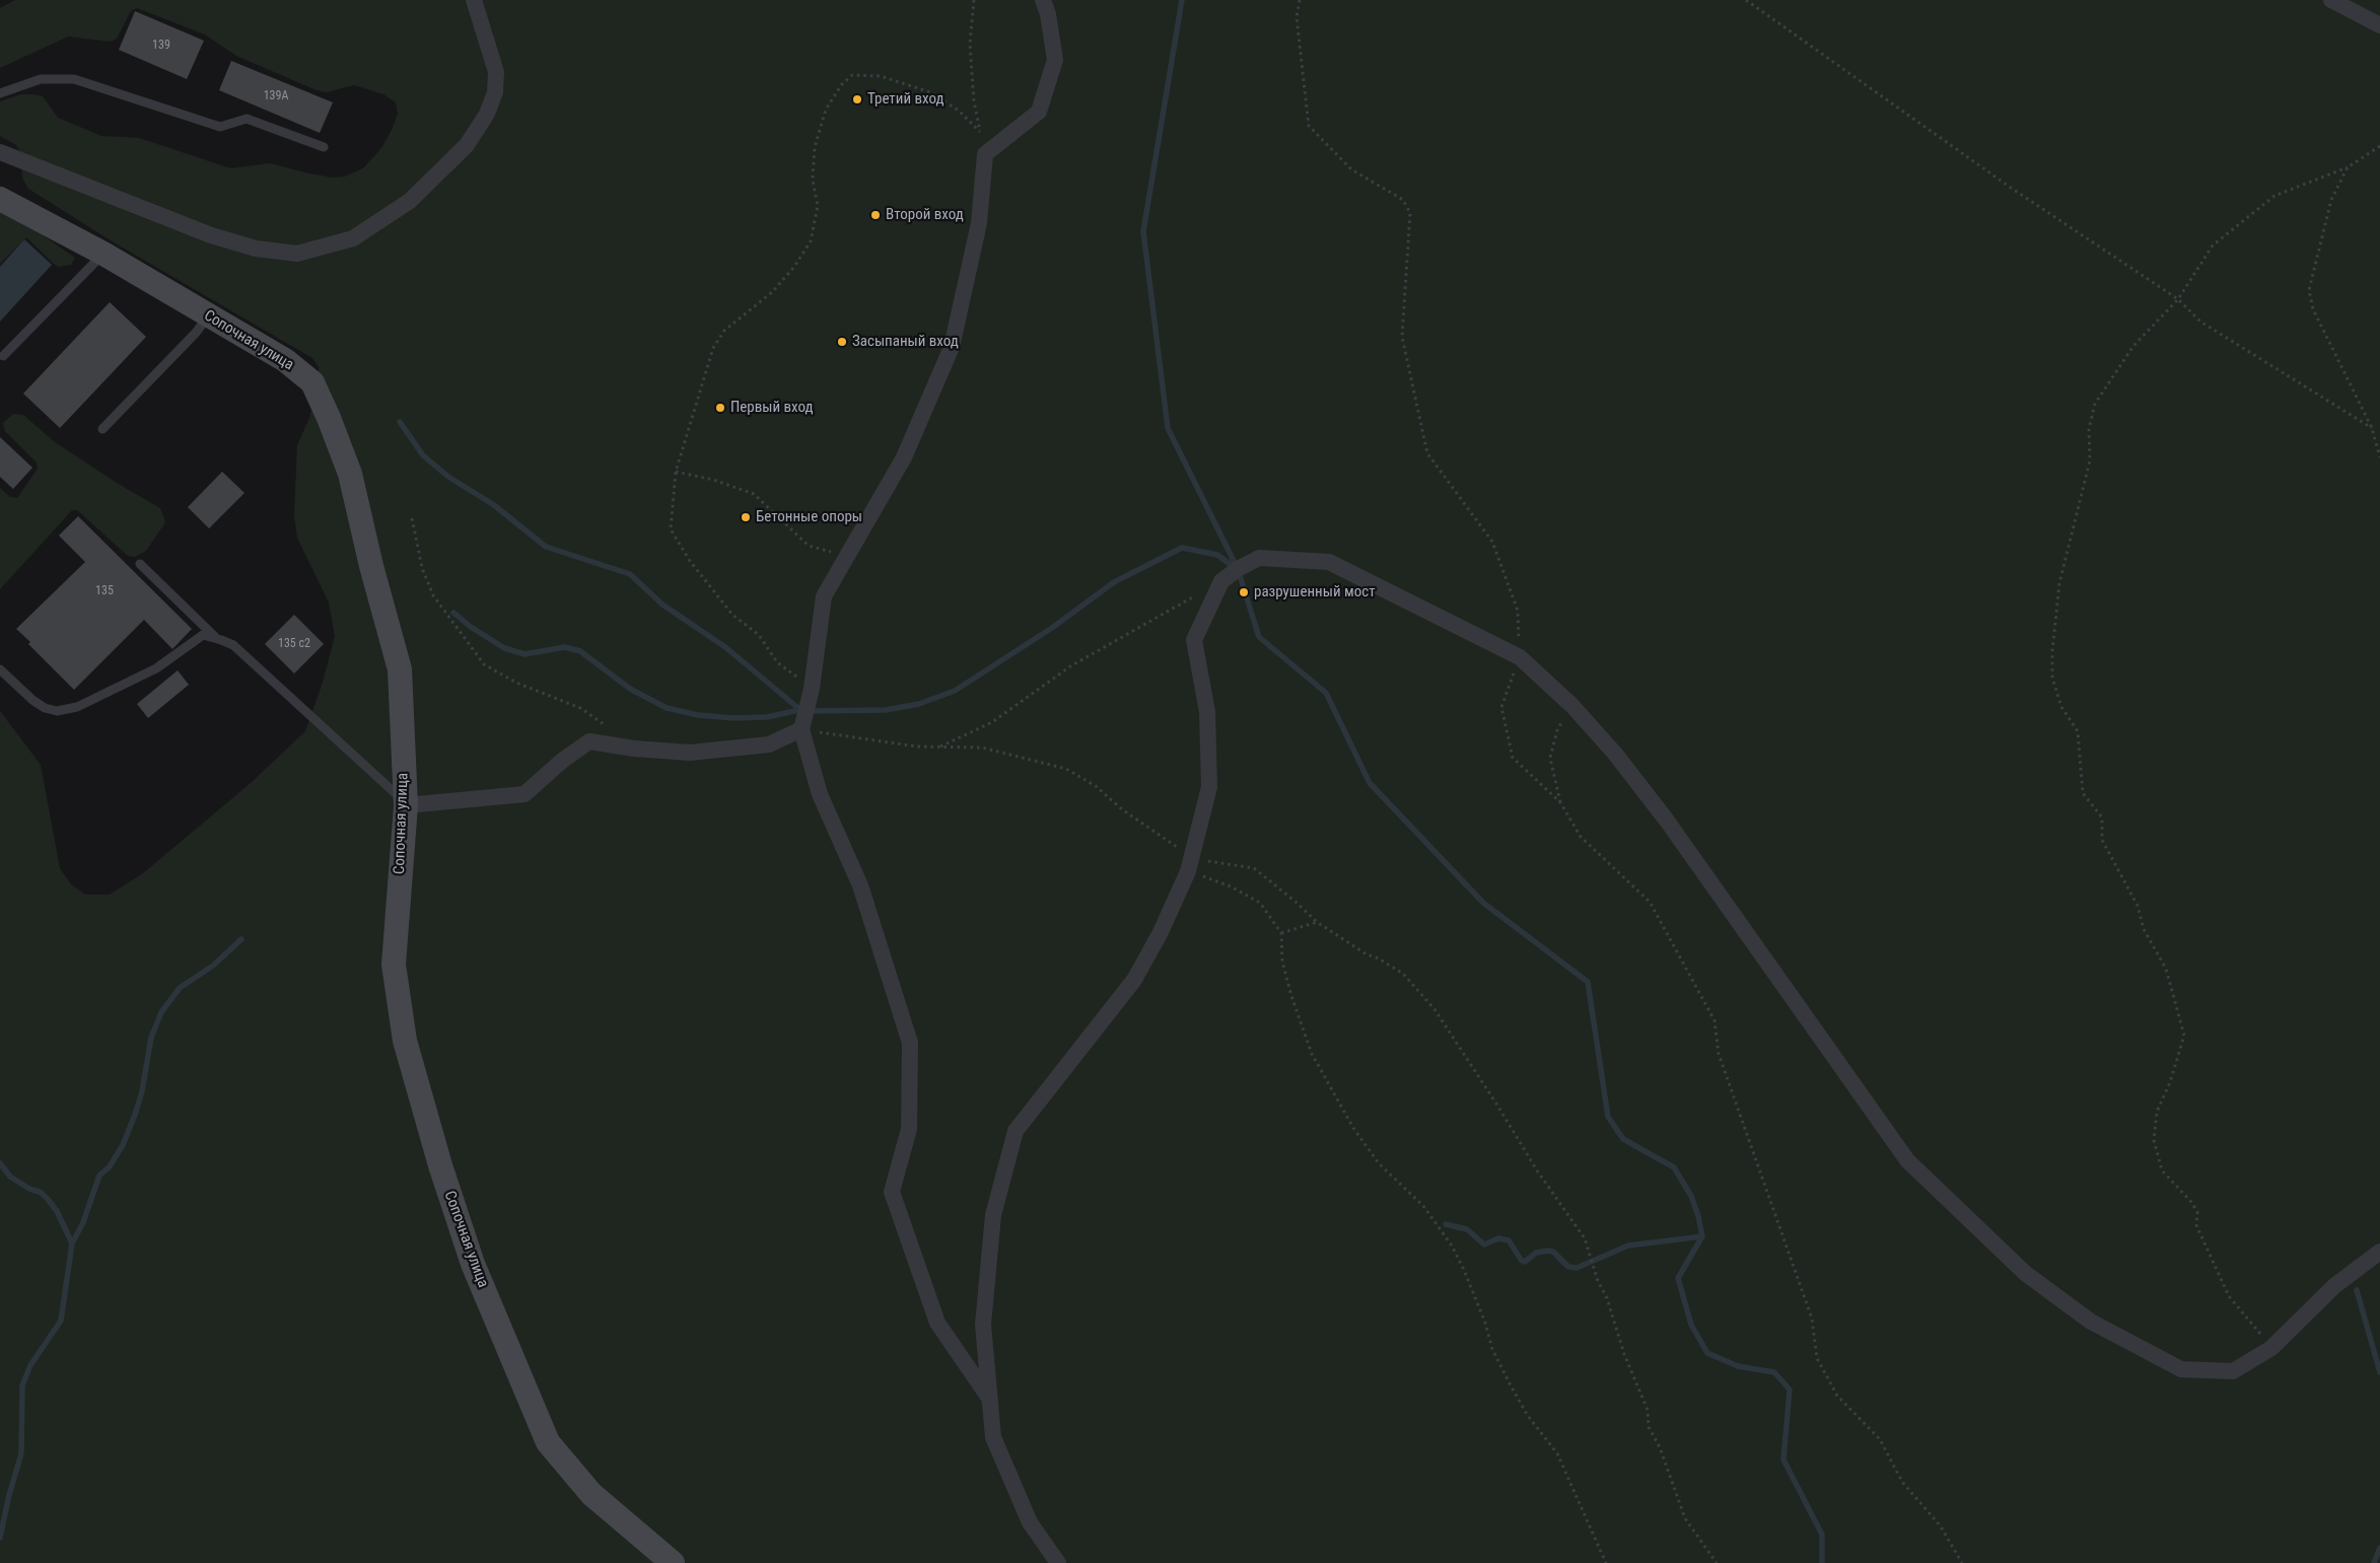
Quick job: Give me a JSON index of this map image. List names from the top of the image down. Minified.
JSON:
{"streets":{"main road":["Сопочная улица"]},"places":["Третий вход","Второй вход","Засыпаный вход","Первый вход","Бетонные опоры","разрушенный мост"],"house_numbers":["139","139А","135","135 с2"]}
